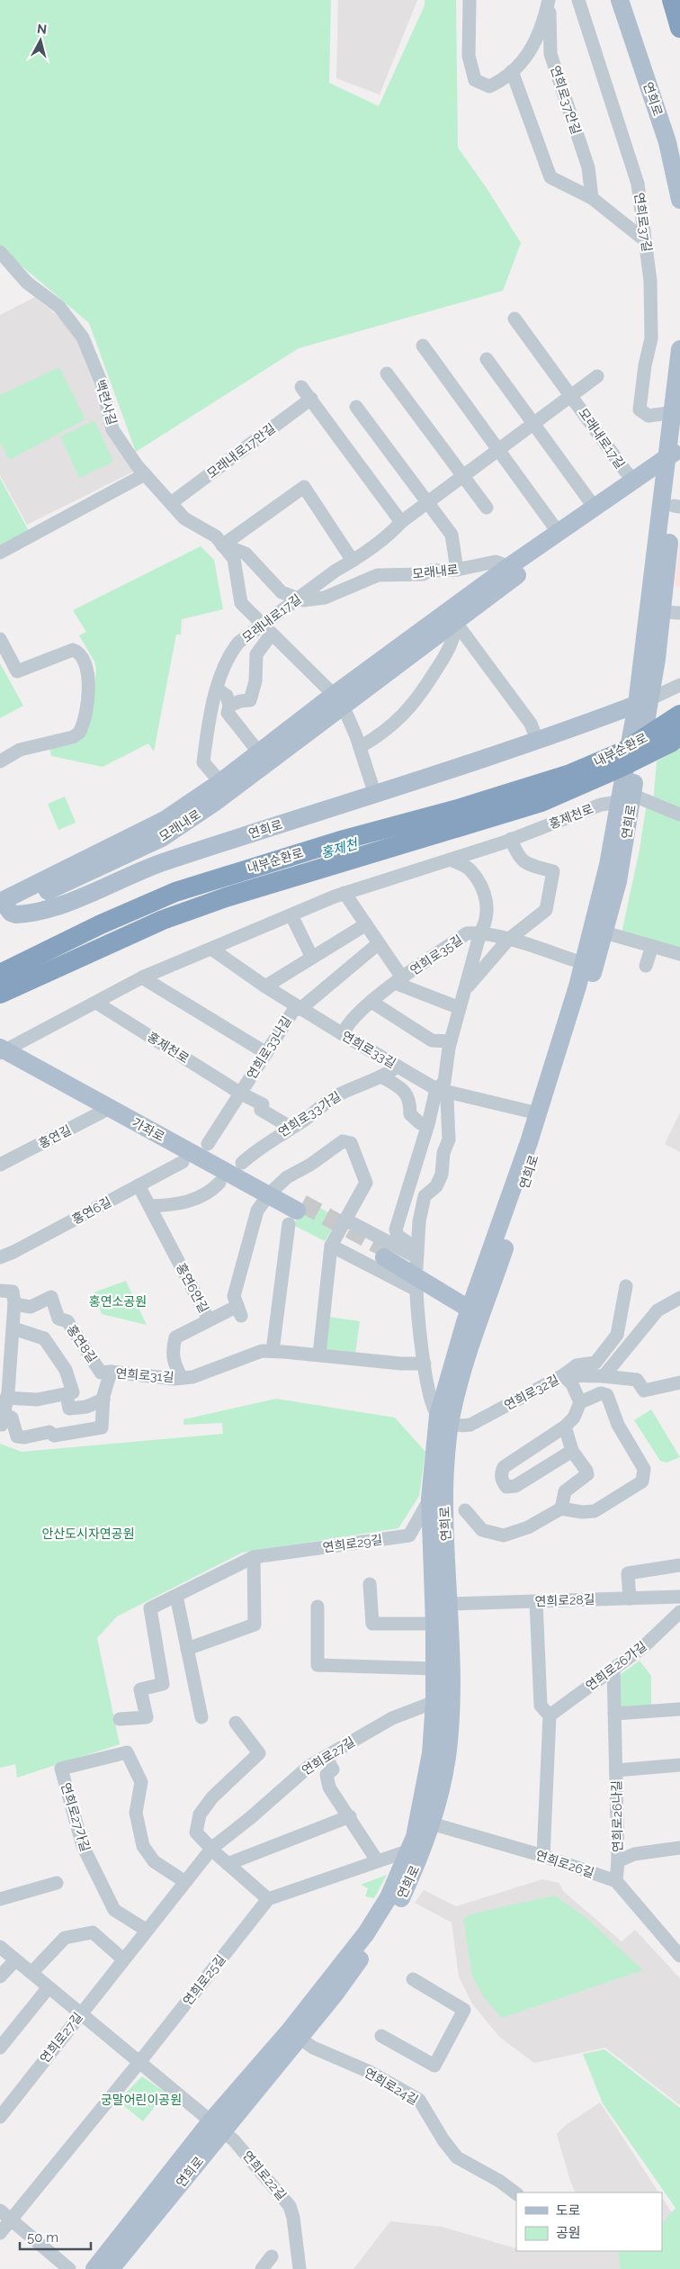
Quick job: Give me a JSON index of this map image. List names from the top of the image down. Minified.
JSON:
{"streets":{"highway":["내부순환로"],"main road":["연희로","모래내로","가좌로"],"street":["연희로37안길","연희로37길","백련사길","모래내로17길","모래내로17안길","홍제천로","연희로35길","연희로33나길","연희로33길","연희로33가길","홍연길","홍연6길","홍연6안길","홍연8길","연희로31길","연희로32길","연희로29길","연희로28길","연희로26가길","연희로27길","연희로26나길","연희로27가길","연희로26길","연희로25길","연희로24길","연희로22길"]},"crossings":[["연희로","연희로37길"],["연희로","모래내로"],["연희로","홍제천로"],["연희로","연희로33길"],["연희로","연희로32길"],["연희로","연희로29길"],["연희로","연희로28길"],["연희로","연희로27길"],["연희로","연희로26길"],["연희로","연희로24길"],["연희로","연희로22길"],["백련사길","모래내로17길"],["백련사길","모래내로17안길"],["백련사길","모래내로"],["모래내로17길","모래내로"],["홍제천로","연희로33나길"],["홍제천로","연희로33길"],["홍제천로","가좌로"],["연희로35길","연희로33길"],["연희로33나길","연희로33길"],["연희로33나길","연희로33가길"],["연희로33길","연희로33가길"],["가좌로","홍연길"],["홍연6길","홍연6안길"],["홍연6안길","연희로31길"],["홍연8길","연희로31길"],["연희로26가길","연희로26나길"],["연희로27길","연희로27가길"],["연희로26나길","연희로26길"]],"water":["홍제천"],"parks":["홍연소공원","안산도시자연공원","궁말어린이공원"],"legend":["도로","공원"],"scale_bar":"50 m","north":"top"}
